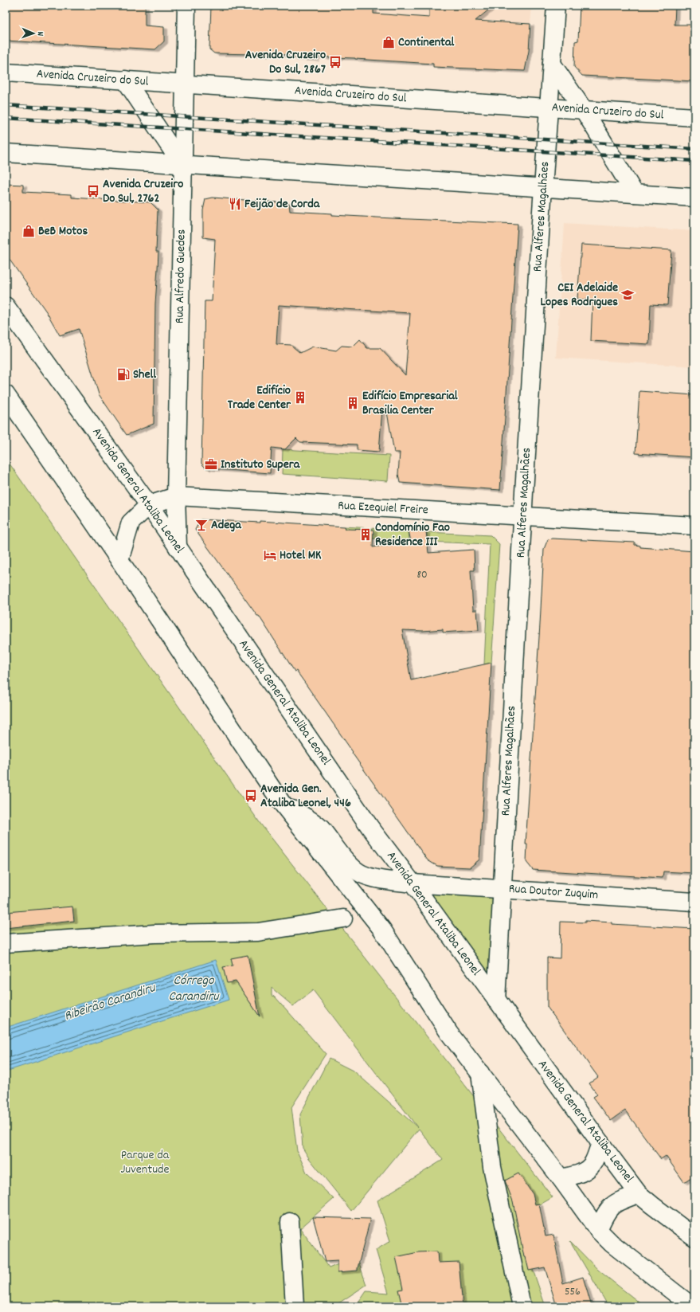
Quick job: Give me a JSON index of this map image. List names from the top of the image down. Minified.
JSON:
{"streets":{"main road":["Avenida Cruzeiro do Sul","Rua Alferes Magalhães","Rua Alfredo Guedes","Avenida General Ataliba Leonel","Rua Ezequiel Freire","Rua Doutor Zuquim"]},"crossings":[["Avenida Cruzeiro do Sul","Rua Alferes Magalhães"],["Avenida Cruzeiro do Sul","Rua Alfredo Guedes"],["Rua Alferes Magalhães","Avenida General Ataliba Leonel"],["Rua Alferes Magalhães","Rua Ezequiel Freire"],["Rua Alferes Magalhães","Rua Doutor Zuquim"],["Rua Alfredo Guedes","Avenida General Ataliba Leonel"],["Rua Alfredo Guedes","Rua Ezequiel Freire"],["Avenida General Ataliba Leonel","Rua Ezequiel Freire"],["Avenida General Ataliba Leonel","Rua Doutor Zuquim"]],"water":["Córrego Carandiru","Ribeirão Carandiru"],"parks":["Parque da Juventude"],"places":{"shop":["Continental","BeB Motos"],"bus stop":["Avenida Cruzeiro Do Sul, 2867","Avenida Cruzeiro Do Sul, 2762","Avenida Gen. Ataliba Leonel, 446"],"restaurant":["Feijão de Corda"],"school or university":["CEI Adelaide Lopes Rodrigues"],"fuel station":["Shell"],"building":["Edifício Trade Center","Edifício Empresarial Brasilia Center","Condomínio Fao Residence III"],"office":["Instituto Supera"],"bar":["Adega"],"hotel":["Hotel MK"]},"house_numbers":["80","556"],"north":"right"}
